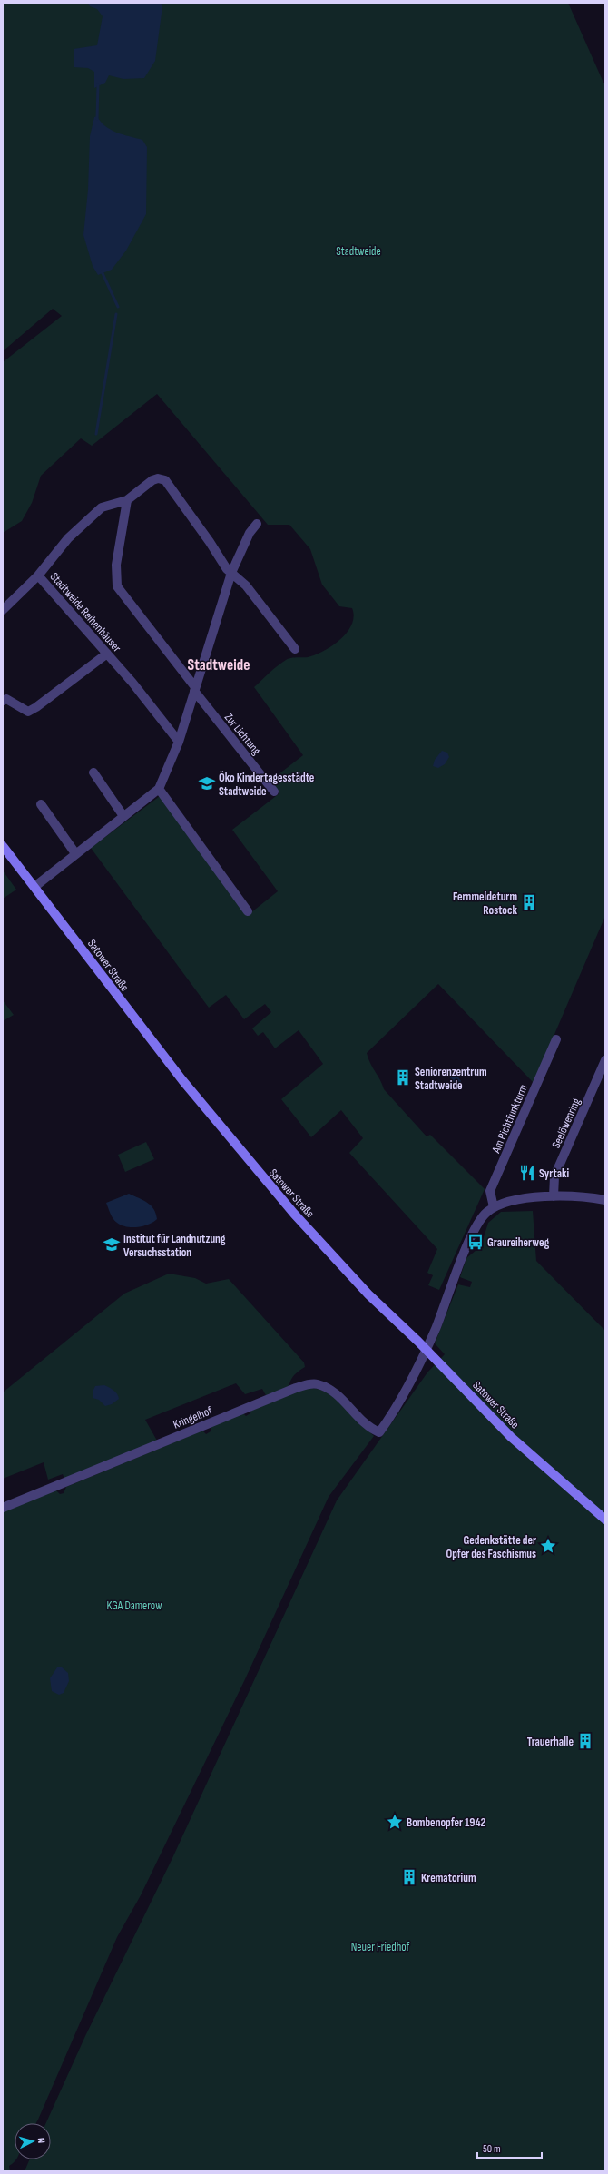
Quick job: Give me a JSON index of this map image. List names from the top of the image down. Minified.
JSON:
{"streets":{"main road":["Satower Straße"],"street":["Stadtweide Reihenhäuser","Zur Lichtung","Am Richtfunkturm","Seelöwenring","Kringelhof"]},"crossings":[["Satower Straße","Kringelhof"]],"districts":["Stadtweide"],"parks":["Stadtweide","KGA Damerow","Neuer Friedhof"],"places":{"school or university":["Öko Kindertagesstädte Stadtweide","Institut für Landnutzung Versuchsstation"],"building":["Fernmeldeturm Rostock","Seniorenzentrum Stadtweide","Trauerhalle","Krematorium"],"restaurant":["Syrtaki"],"bus stop":["Graureiherweg"],"place":["Gedenkstätte der Opfer des Faschismus","Bombenopfer 1942"]},"scale_bar":"50 m","north":"right"}
